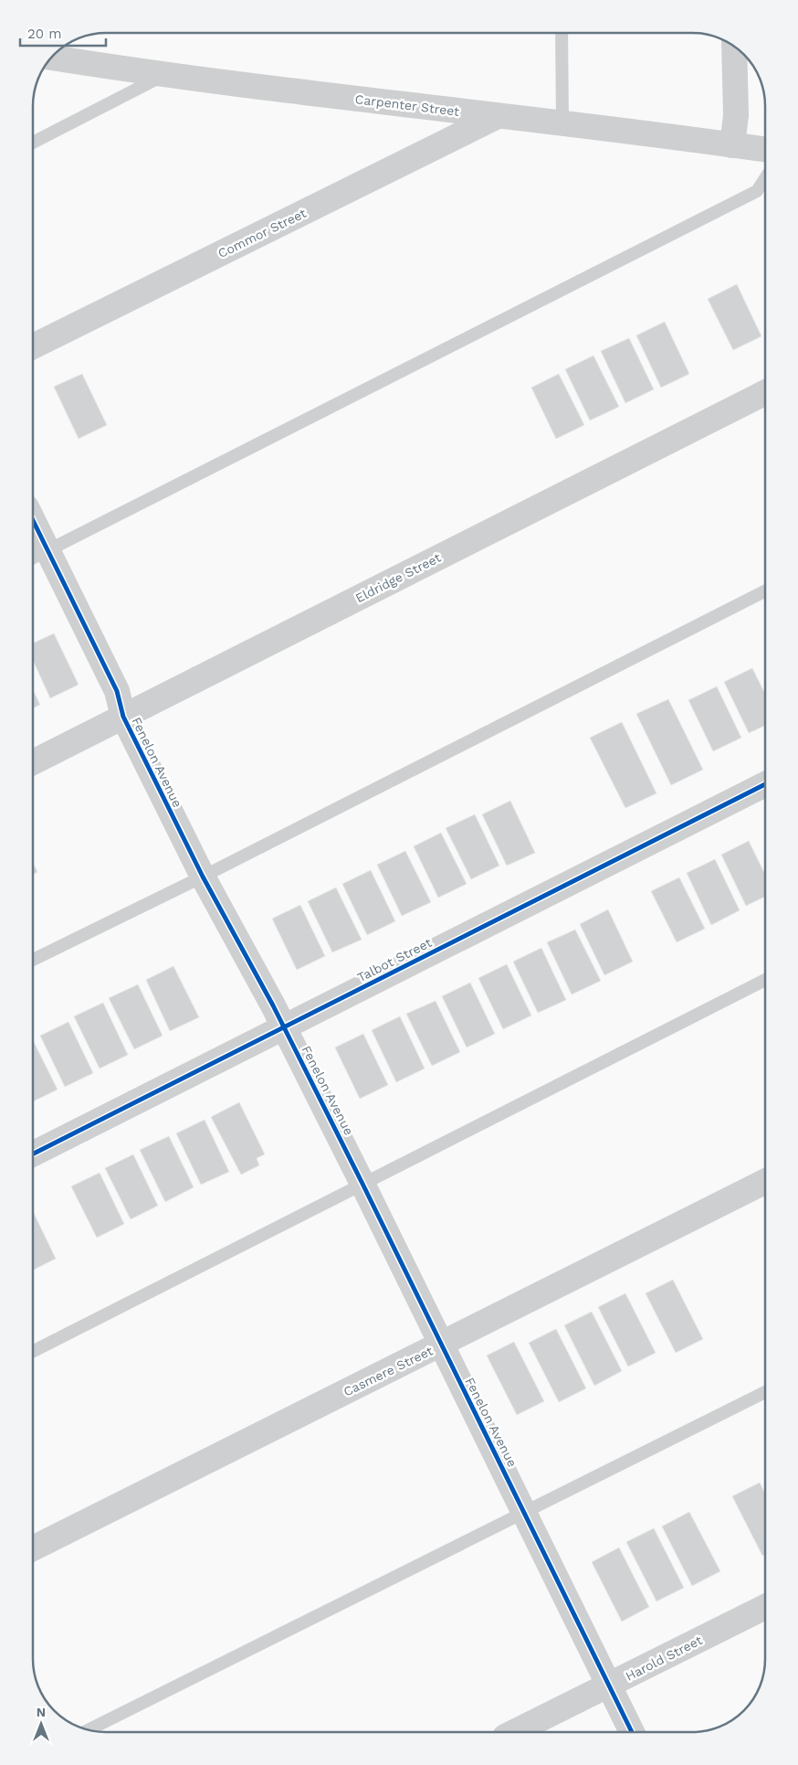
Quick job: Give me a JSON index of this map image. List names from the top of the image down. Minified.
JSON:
{"streets":{"street":["Carpenter Street","Commor Street","Eldridge Street","Fenelon Avenue","Talbot Street","Casmere Street","Harold Street"]},"crossings":[["Carpenter Street","Commor Street"],["Eldridge Street","Fenelon Avenue"],["Fenelon Avenue","Talbot Street"],["Fenelon Avenue","Casmere Street"],["Fenelon Avenue","Harold Street"]],"scale_bar":"20 m","north":"top"}
